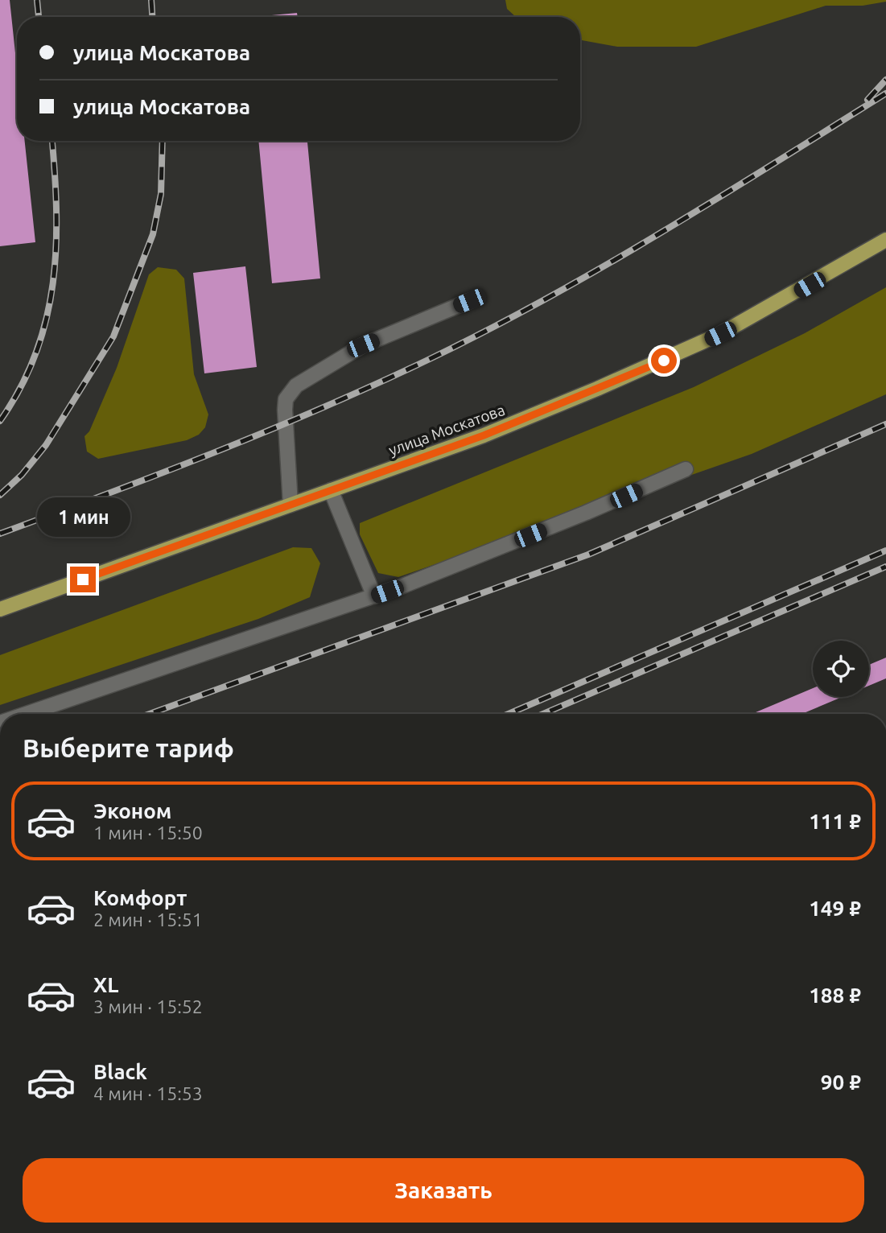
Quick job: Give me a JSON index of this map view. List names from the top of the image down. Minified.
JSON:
{"streets":{"main road":["улица Москатова"]},"page":{"banner":["улица Москатова","улица Москатова"],"bubble":"1 мин","heading":"Выберите тариф","list":[{"name":"Эконом","note":"1 мин · 15:50","value":"111 ₽"},{"name":"Комфорт","note":"2 мин · 15:51","value":"149 ₽"},{"name":"XL","note":"3 мин · 15:52","value":"188 ₽"},{"name":"Black","note":"4 мин · 15:53","value":"90 ₽"}],"buttons":"Заказать"}}
